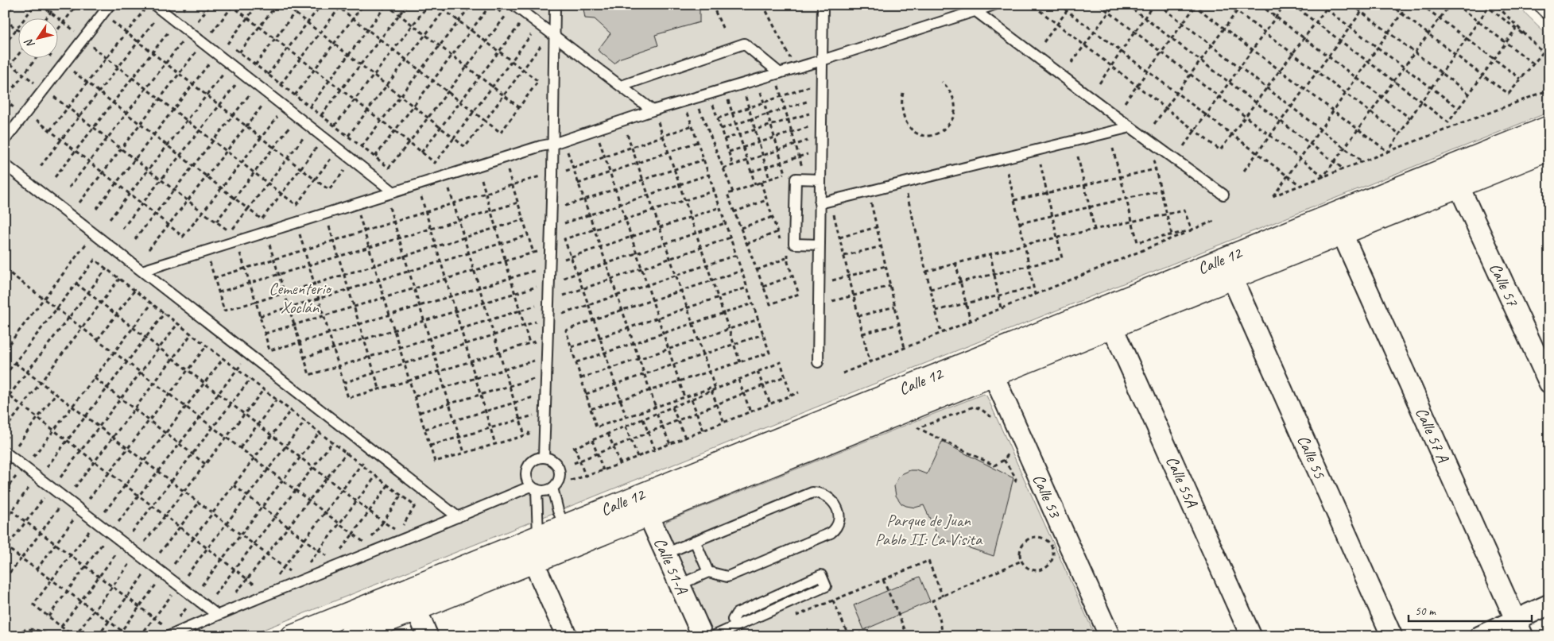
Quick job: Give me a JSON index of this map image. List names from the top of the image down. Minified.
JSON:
{"streets":{"street":["Calle 12","Calle 57","Calle 57 A","Calle 55","Calle 55A","Calle 53","Calle 51-A"]},"crossings":[["Calle 12","Calle 57"],["Calle 12","Calle 57 A"],["Calle 12","Calle 55"],["Calle 12","Calle 55A"],["Calle 12","Calle 53"],["Calle 12","Calle 51-A"]],"parks":["Cementerio Xoclán","Parque de Juan Pablo II: La Visita"],"scale_bar":"50 m","north":"bottom left"}
